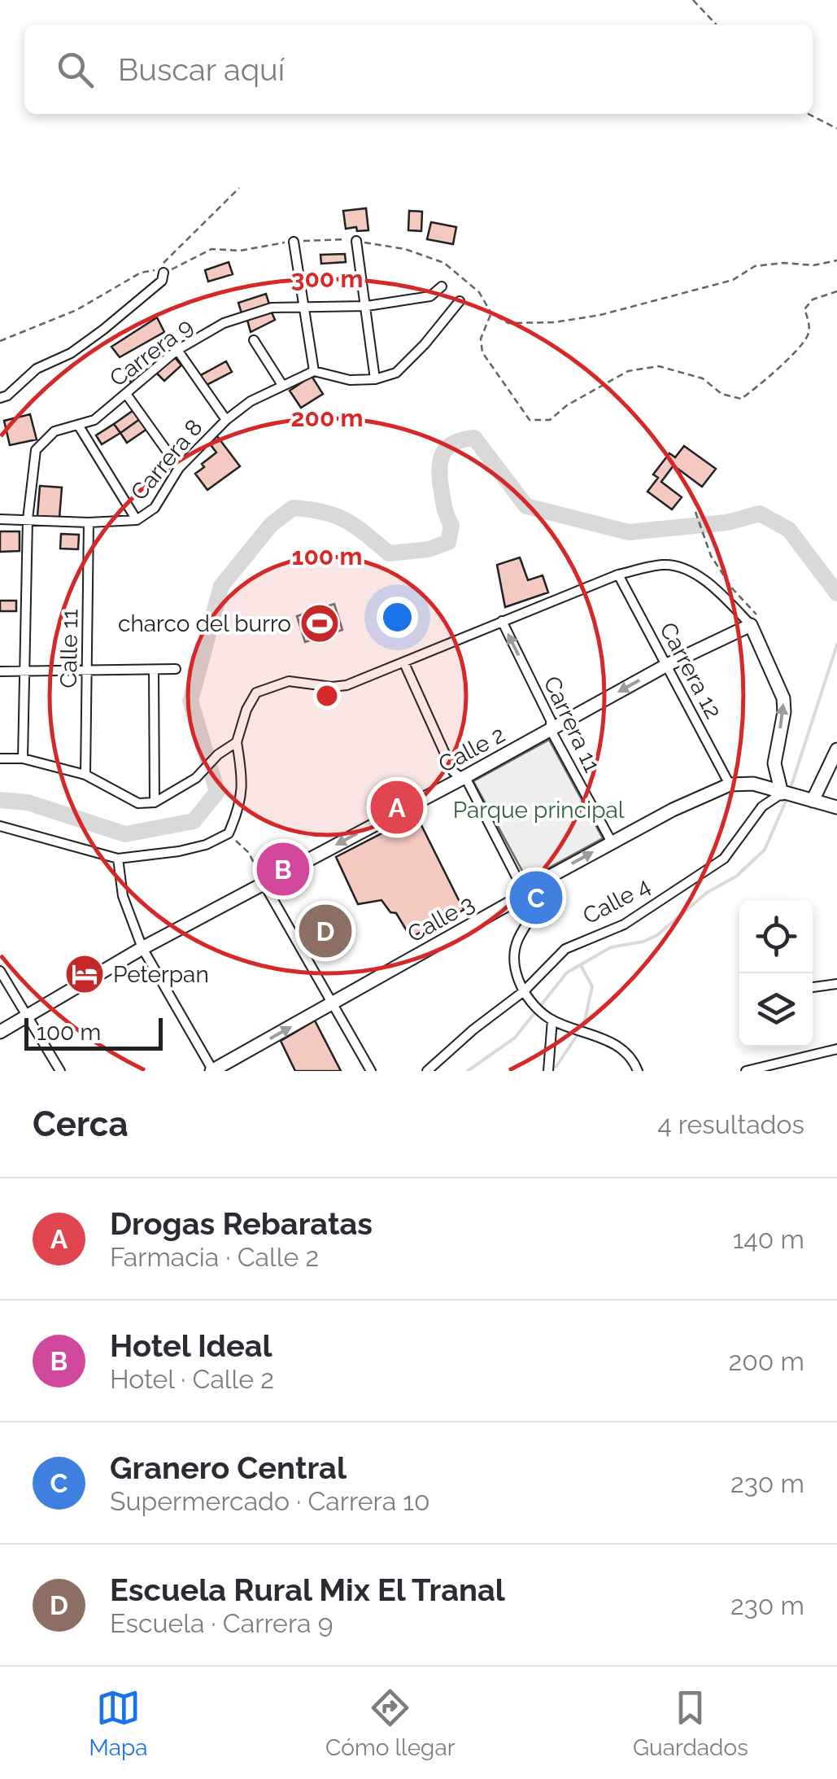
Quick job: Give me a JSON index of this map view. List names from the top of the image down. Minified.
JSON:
{"streets":{"main road":["Calle 2","Calle 3"],"street":["Carrera 9","Carrera 8","Calle 11","Carrera 12","Carrera 11","Calle 4"]},"crossings":[["Carrera 9","Carrera 8"],["Carrera 8","Calle 11"],["Carrera 12","Calle 2"],["Carrera 12","Calle 3"],["Carrera 11","Calle 2"],["Carrera 11","Calle 3"]],"one_way":["Carrera 11","Calle 2","Calle 3"],"parks":["Parque principal"],"places":{"sports":["charco del burro"],"hotel":["Peterpan"]},"scale_bar":"100 m","page":{"search":"Buscar aquí","pins":["A","B","C","D"],"scale":"100 m","heading":["Cerca","4 resultados"],"list":[{"mark":"A","name":"Drogas Rebaratas","note":"Farmacia · Calle 2","value":"140 m"},{"mark":"B","name":"Hotel Ideal","note":"Hotel · Calle 2","value":"200 m"},{"mark":"C","name":"Granero Central","note":"Supermercado · Carrera 10","value":"230 m"},{"mark":"D","name":"Escuela Rural Mix El Tranal","note":"Escuela · Carrera 9","value":"230 m"}],"nav":["Mapa","Cómo llegar","Guardados"]},"rings":["300 m","200 m","100 m"]}
